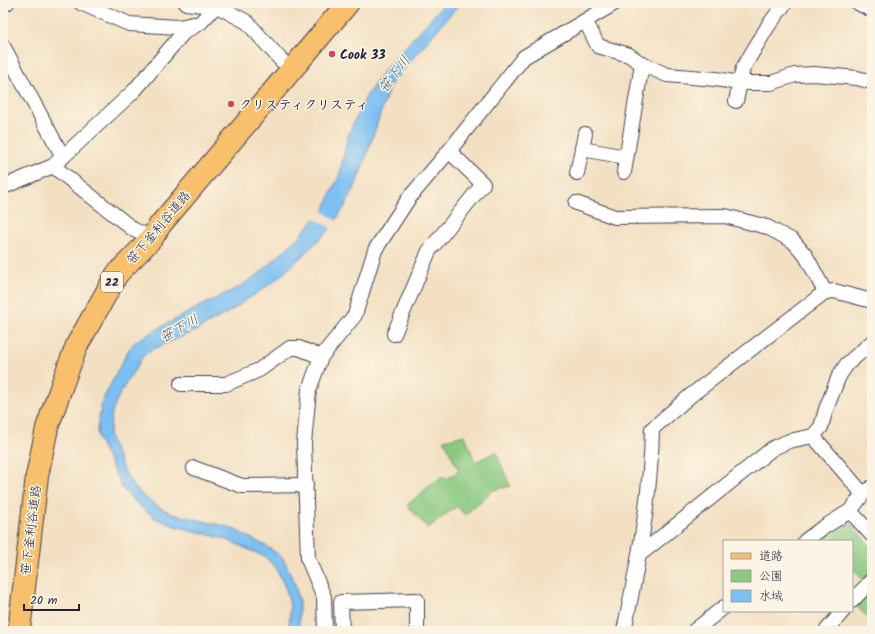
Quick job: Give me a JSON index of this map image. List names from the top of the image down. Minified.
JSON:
{"streets":{"main road":["笹下釜利谷道路","22"]},"water":["笹下川"],"places":["Cook 33","クリスティクリスティ"],"legend":["道路","公園","水域"],"scale_bar":"20 m"}
